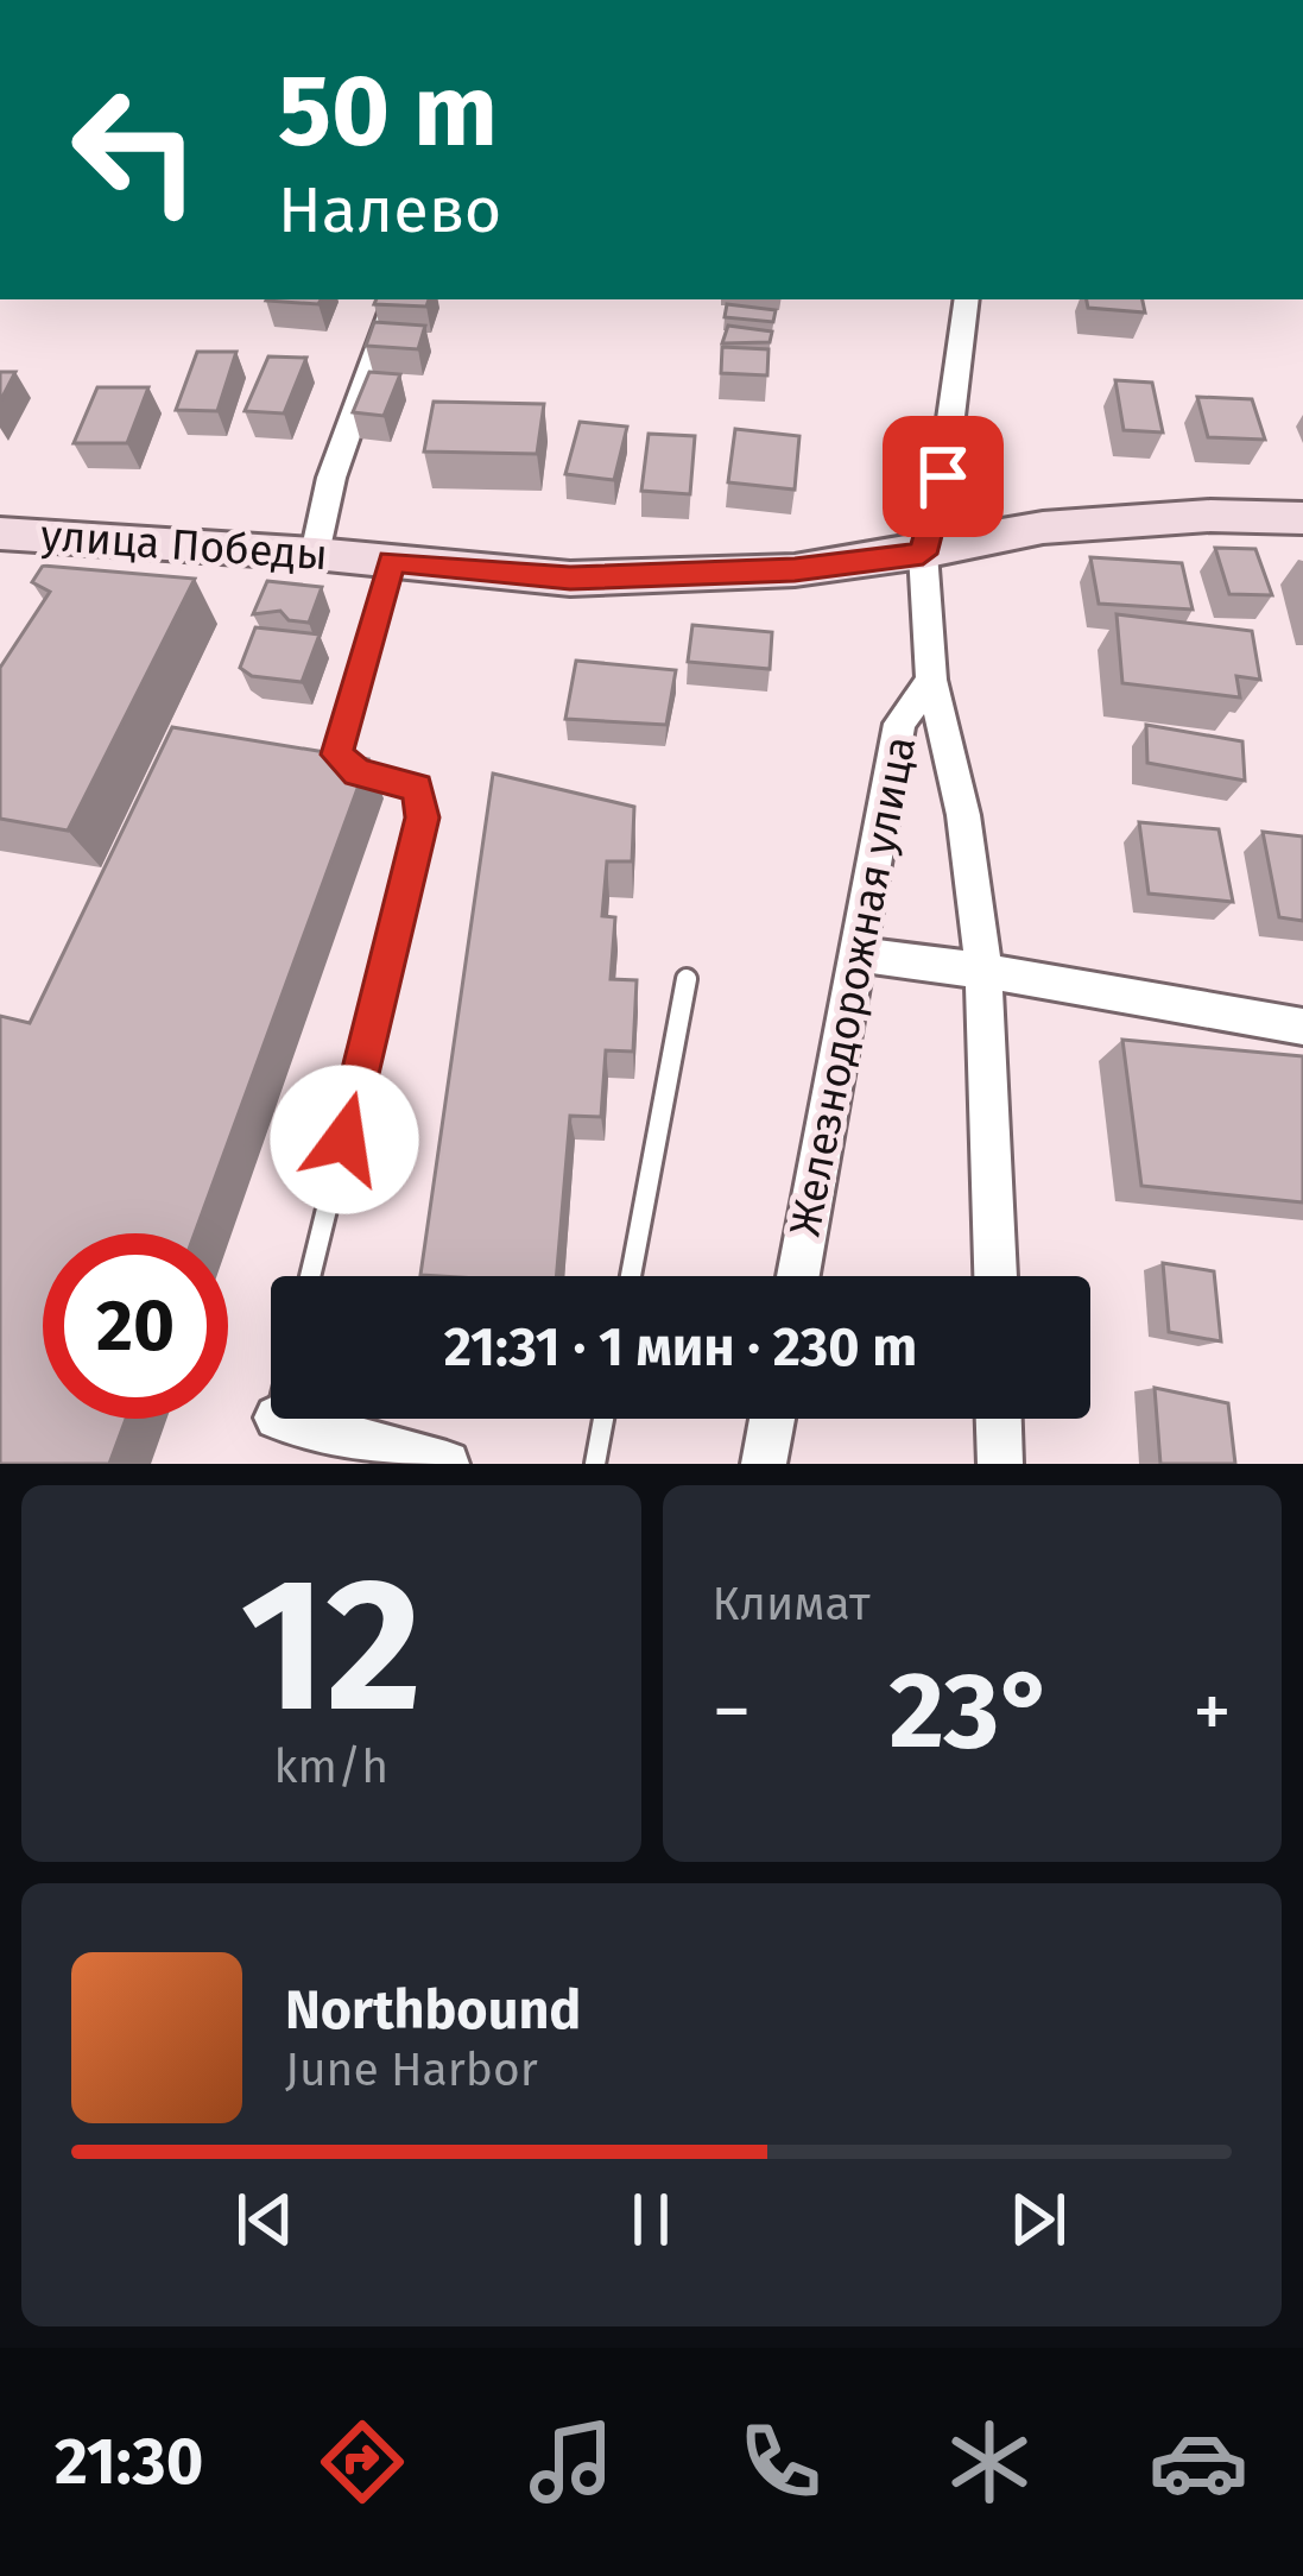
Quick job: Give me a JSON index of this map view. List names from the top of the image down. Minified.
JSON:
{"streets":{"street":["улица Победы","Железнодорожная улица"]},"crossings":[["улица Победы","Железнодорожная улица"]],"page":{"turn":["50 m","Налево"],"limit":"20","trip":"21:31 · 1 мин · 230 m","tile":[["12","km/h"],"Климат"],"heat":["−","23°","+"],"song":["Northbound","June Harbor"],"tabs":"21:30"}}
